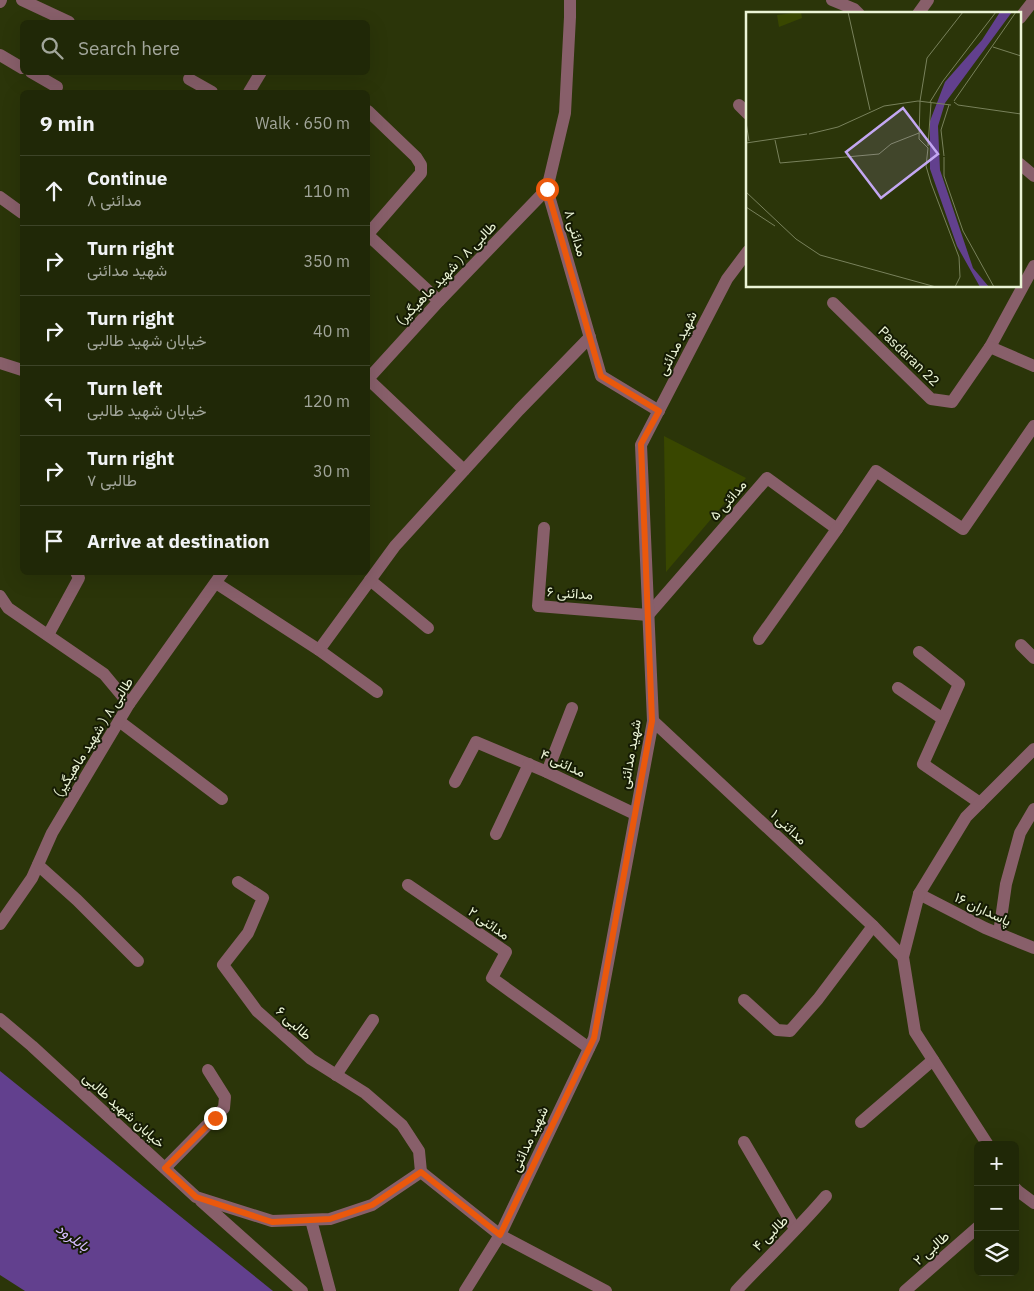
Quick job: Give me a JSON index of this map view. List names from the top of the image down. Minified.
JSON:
{"streets":{"street":["مدائنی ۸","طالبی ۸ ( شهید ماهیگیر)","شهید مدائنی","Pasdaran 22","مدائنی ۵","مدائنی ۶","مدائنی ۴","مدائنی ۱","پاسداران ۱۶","مدائنی ۲","طالبی ۶","خیابان شهید طالبی","طالبی ۴","طالبی ۲"]},"crossings":[["مدائنی ۸","طالبی ۸ ( شهید ماهیگیر)"],["مدائنی ۸","شهید مدائنی"],["شهید مدائنی","مدائنی ۵"],["شهید مدائنی","مدائنی ۶"],["شهید مدائنی","مدائنی ۴"],["شهید مدائنی","مدائنی ۱"],["شهید مدائنی","مدائنی ۲"],["مدائنی ۵","مدائنی ۶"],["طالبی ۶","خیابان شهید طالبی"]],"water":["بابلرود"],"page":{"search":"Search here","heading":["9 min","Walk · 650 m"],"list":[["Continue","مدائنی ۸","110 m"],["Turn right","شهید مدائنی","350 m"],["Turn right","خیابان شهید طالبی","40 m"],["Turn left","خیابان شهید طالبی","120 m"],["Turn right","طالبی ۷","30 m"],"Arrive at destination"],"map_buttons":["+","−"]}}
